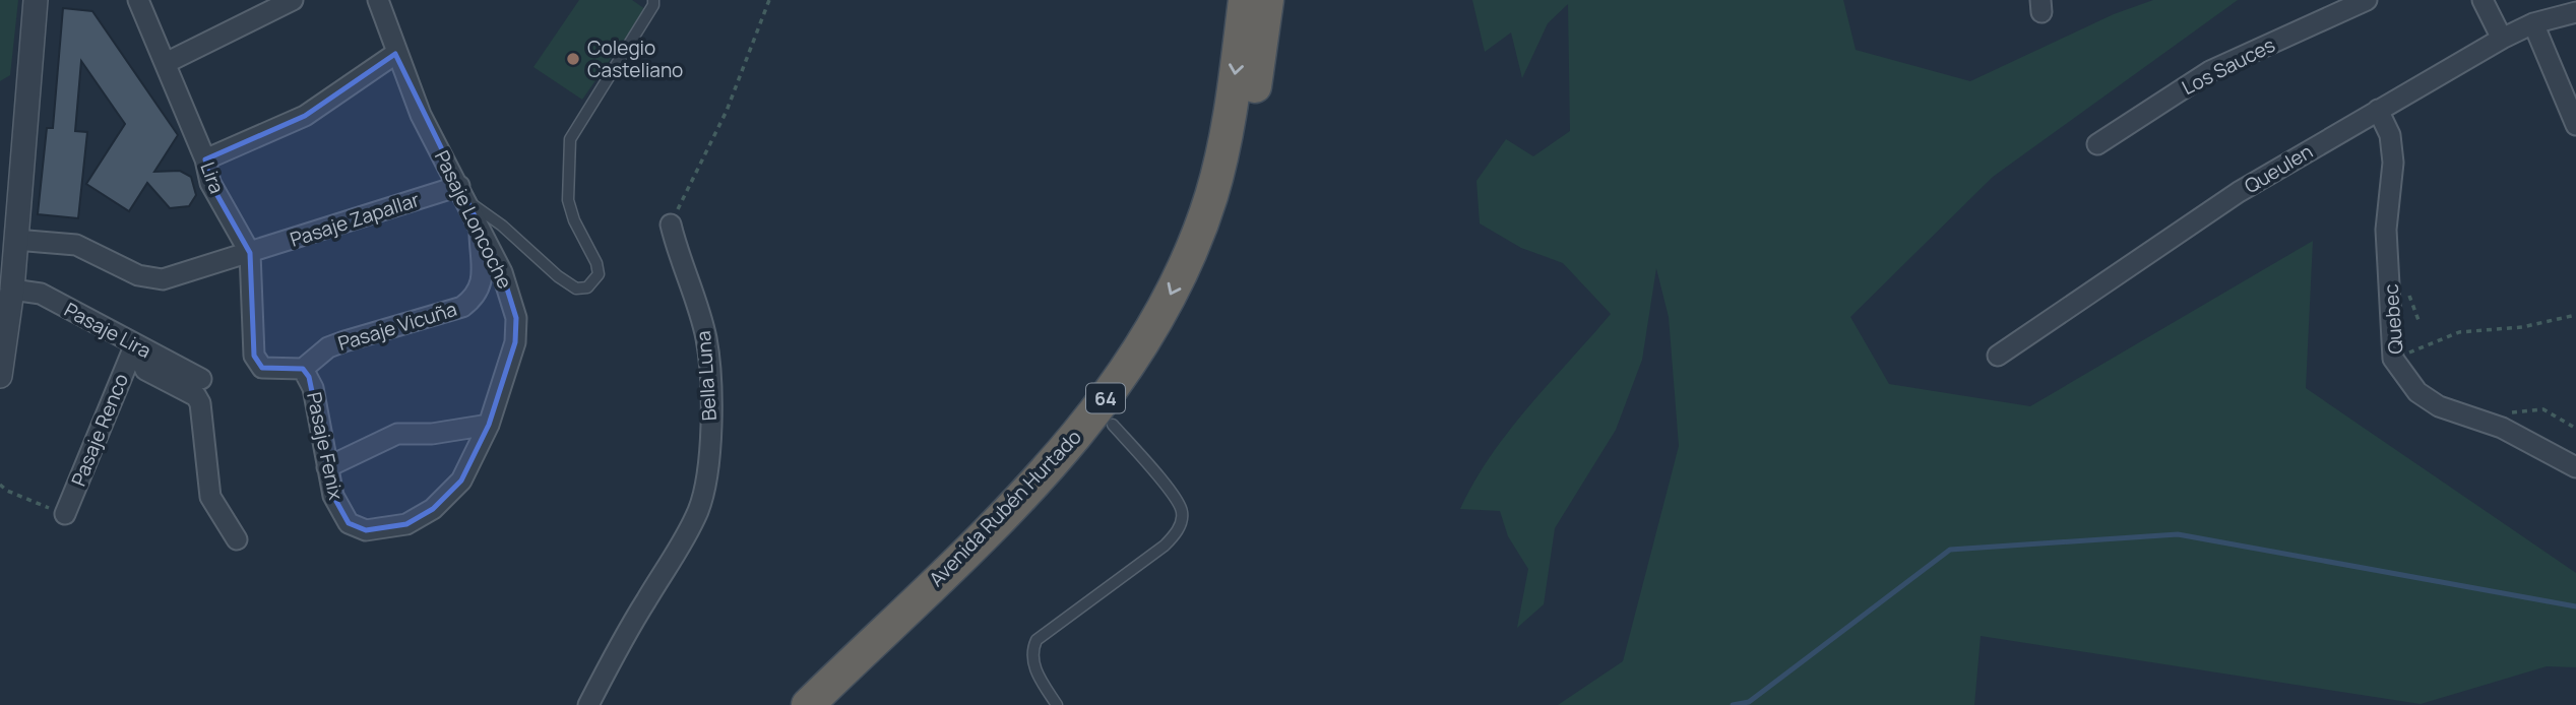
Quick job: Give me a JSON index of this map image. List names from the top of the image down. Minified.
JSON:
{"streets":{"highway":["64","Avenida Rubén Hurtado"],"street":["Los Sauces","Queulen","Lira","Pasaje Zapallar","Pasaje Loncoche","Quebec","Pasaje Vicuña","Pasaje Lira","Bella Luna","Pasaje Renco","Pasaje Fenix"]},"crossings":[["Queulen","Quebec"],["Lira","Pasaje Zapallar"],["Lira","Pasaje Vicuña"],["Lira","Pasaje Fenix"],["Pasaje Zapallar","Pasaje Loncoche"],["Pasaje Loncoche","Pasaje Vicuña"],["Pasaje Loncoche","Pasaje Fenix"],["Pasaje Vicuña","Pasaje Fenix"],["Pasaje Lira","Pasaje Renco"]],"places":["Colegio Casteliano"]}
